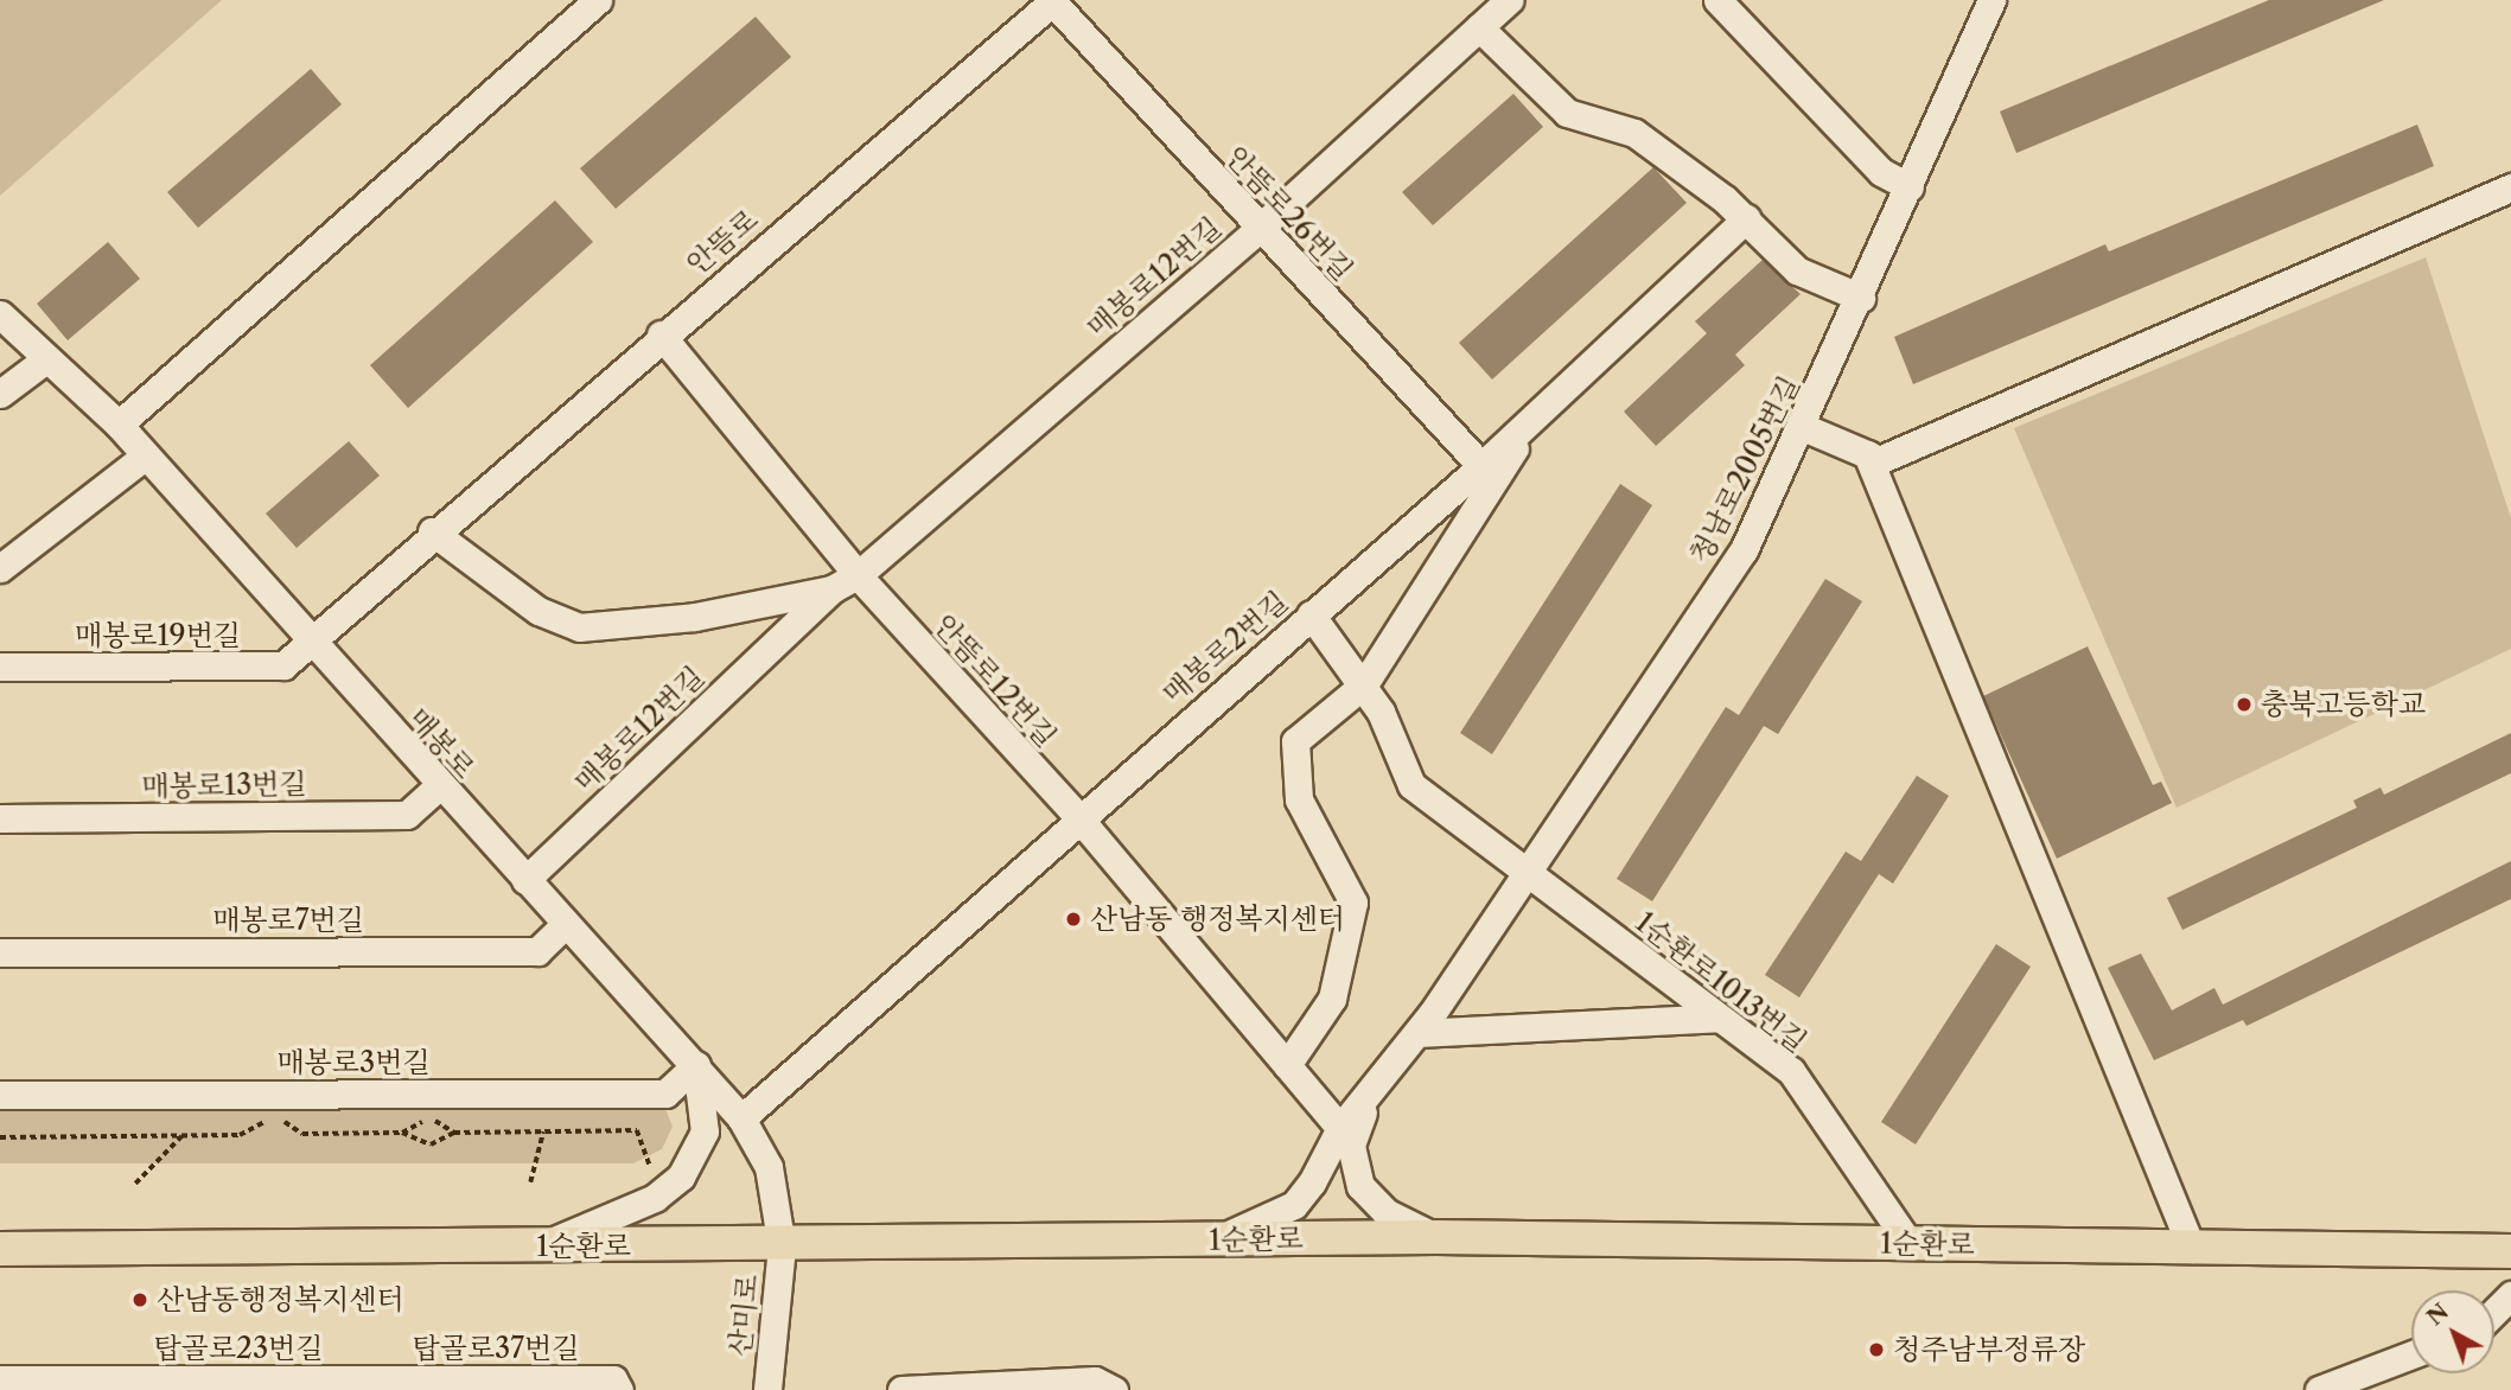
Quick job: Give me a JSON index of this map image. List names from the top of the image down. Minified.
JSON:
{"streets":{"main road":["1순환로"],"street":["안뜸로26번길","안뜸로","매봉로12번길","청남로2005번길","매봉로19번길","매봉로2번길","안뜸로12번길","매봉로","매봉로13번길","매봉로7번길","1순환로1013번길","매봉로3번길","산미로","탑골로23번길","탑골로37번길"]},"crossings":[["안뜸로26번길","안뜸로"],["안뜸로26번길","매봉로12번길"],["안뜸로26번길","매봉로2번길"],["안뜸로","매봉로12번길"],["안뜸로","매봉로19번길"],["안뜸로","안뜸로12번길"],["안뜸로","매봉로"],["매봉로12번길","안뜸로12번길"],["매봉로12번길","매봉로"],["청남로2005번길","1순환로1013번길"],["매봉로19번길","매봉로"],["매봉로2번길","안뜸로12번길"],["매봉로2번길","매봉로"],["매봉로2번길","1순환로1013번길"],["매봉로","매봉로13번길"],["매봉로","매봉로7번길"],["매봉로","매봉로3번길"],["매봉로","1순환로"],["매봉로","산미로"],["1순환로1013번길","1순환로"],["1순환로","산미로"],["탑골로23번길","탑골로37번길"]],"places":["충북고등학교","산남동 행정복지센터","산남동행정복지센터","청주남부정류장"],"north":"top left"}
